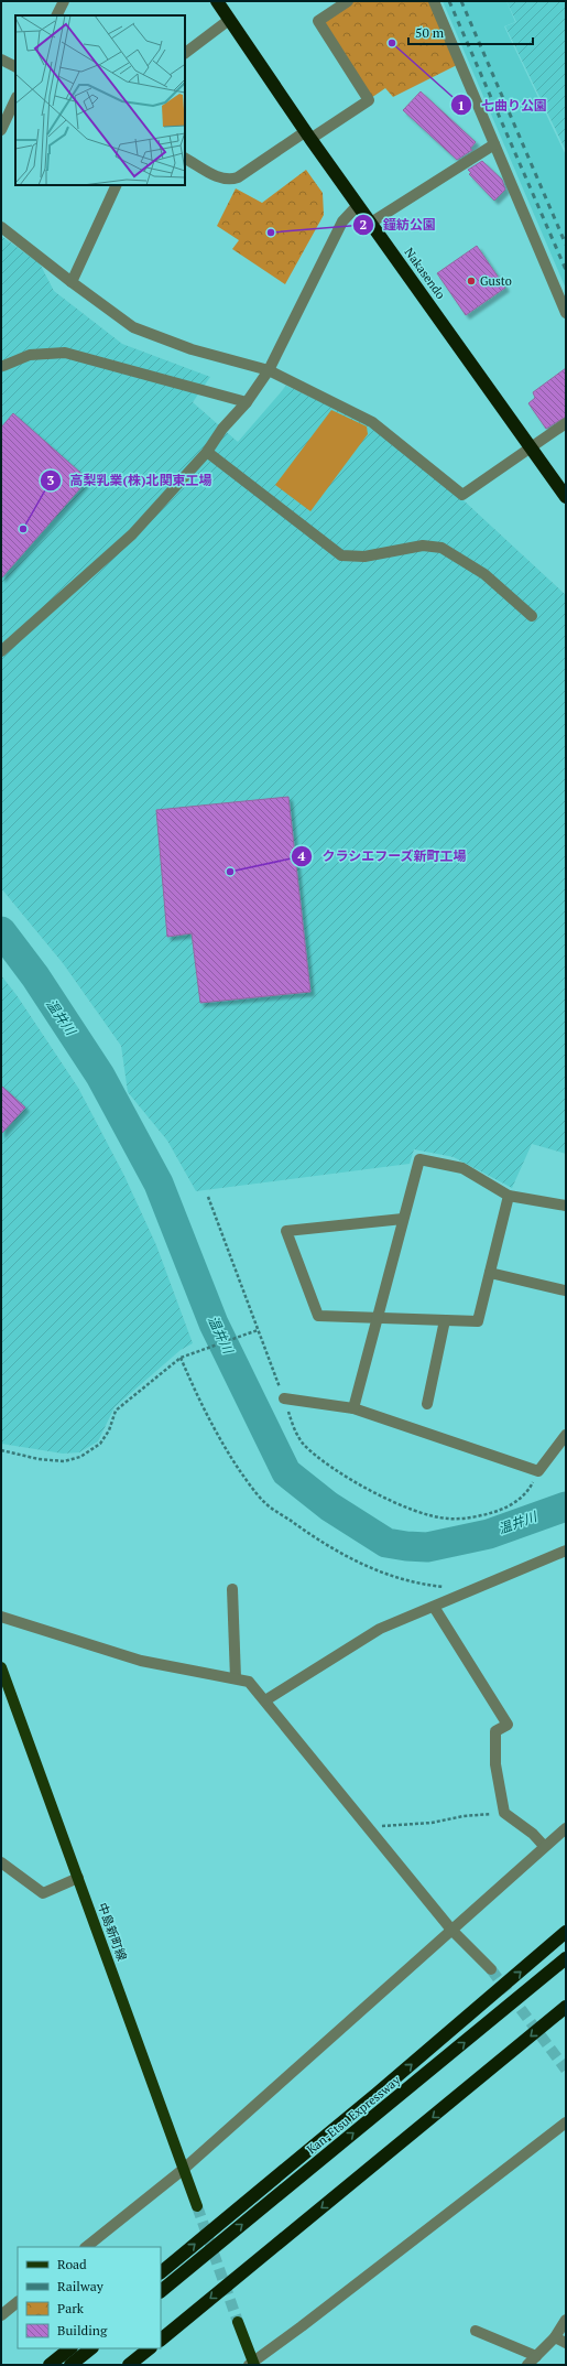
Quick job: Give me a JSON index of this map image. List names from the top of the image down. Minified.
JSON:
{"streets":{"highway":["Nakasendo","Kan-Etsu Expressway"],"main road":["中島新町線"]},"water":["温井川"],"places":["七曲り公園","鐘紡公園","Gusto","高梨乳業(株)北関東工場","クラシエフーズ新町工場"],"legend":["Road","Railway","Park","Building"],"scale_bar":"50 m"}
